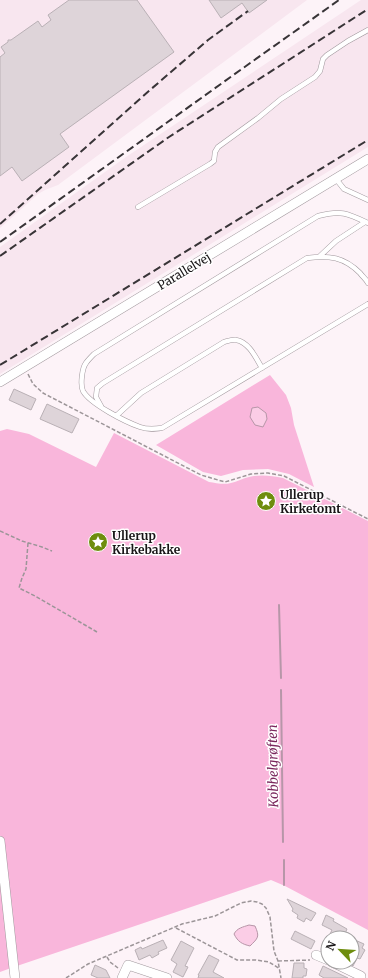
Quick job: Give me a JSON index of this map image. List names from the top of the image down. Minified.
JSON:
{"streets":{"street":["Parallelvej"]},"water":["Kobbelgrøften"],"places":{"place":["Ullerup Kirketomt","Ullerup Kirkebakke"]},"north":"top left"}
